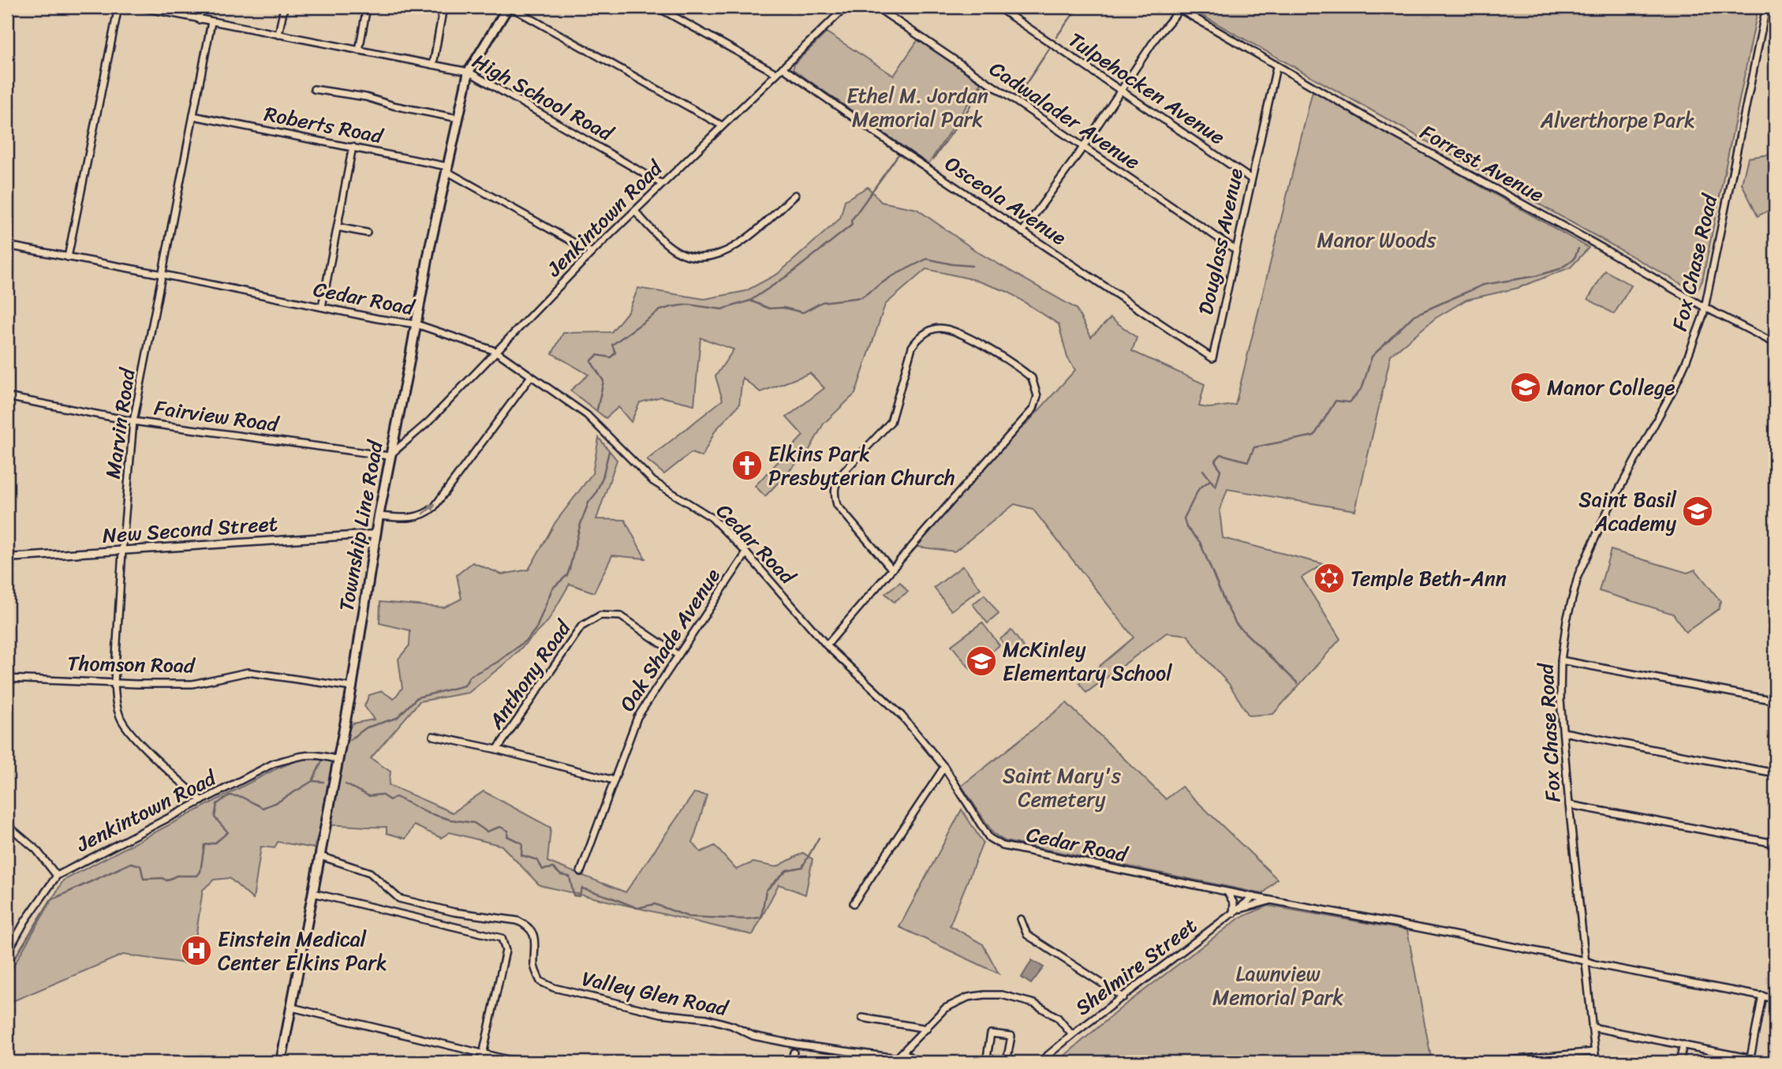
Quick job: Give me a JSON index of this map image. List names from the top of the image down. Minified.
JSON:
{"streets":{"main road":["Township Line Road"],"street":["Tulpehocken Avenue","High School Road","Cadwalader Avenue","Roberts Road","Forrest Avenue","Osceola Avenue","Jenkintown Road","Douglass Avenue","Fox Chase Road","Cedar Road","Fairview Road","Marvin Road","New Second Street","Oak Shade Avenue","Thomson Road","Anthony Road","Shelmire Street","Valley Glen Road"]},"crossings":[["Tulpehocken Avenue","Douglass Avenue"],["High School Road","Jenkintown Road"],["High School Road","Marvin Road"],["High School Road","Township Line Road"],["Cadwalader Avenue","Douglass Avenue"],["Roberts Road","Jenkintown Road"],["Roberts Road","Marvin Road"],["Roberts Road","Township Line Road"],["Forrest Avenue","Douglass Avenue"],["Forrest Avenue","Fox Chase Road"],["Osceola Avenue","Jenkintown Road"],["Osceola Avenue","Douglass Avenue"],["Jenkintown Road","Cedar Road"],["Jenkintown Road","Fairview Road"],["Jenkintown Road","Marvin Road"],["Jenkintown Road","Township Line Road"],["Fox Chase Road","Cedar Road"],["Cedar Road","Marvin Road"],["Cedar Road","Township Line Road"],["Cedar Road","Oak Shade Avenue"],["Cedar Road","Shelmire Street"],["Fairview Road","Marvin Road"],["Fairview Road","Township Line Road"],["Marvin Road","New Second Street"],["Marvin Road","Thomson Road"],["Township Line Road","New Second Street"],["Township Line Road","Thomson Road"],["Township Line Road","Valley Glen Road"],["Oak Shade Avenue","Anthony Road"]],"parks":["Ethel M. Jordan Memorial Park","Alverthorpe Park","Manor Woods","Saint Mary's Cemetery","Lawnview Memorial Park"],"places":{"school or university":["Manor College","Saint Basil Academy","McKinley Elementary School"],"church":["Elkins Park Presbyterian Church"],"synagogue":["Temple Beth-Ann"],"hospital":["Einstein Medical Center Elkins Park"]}}
